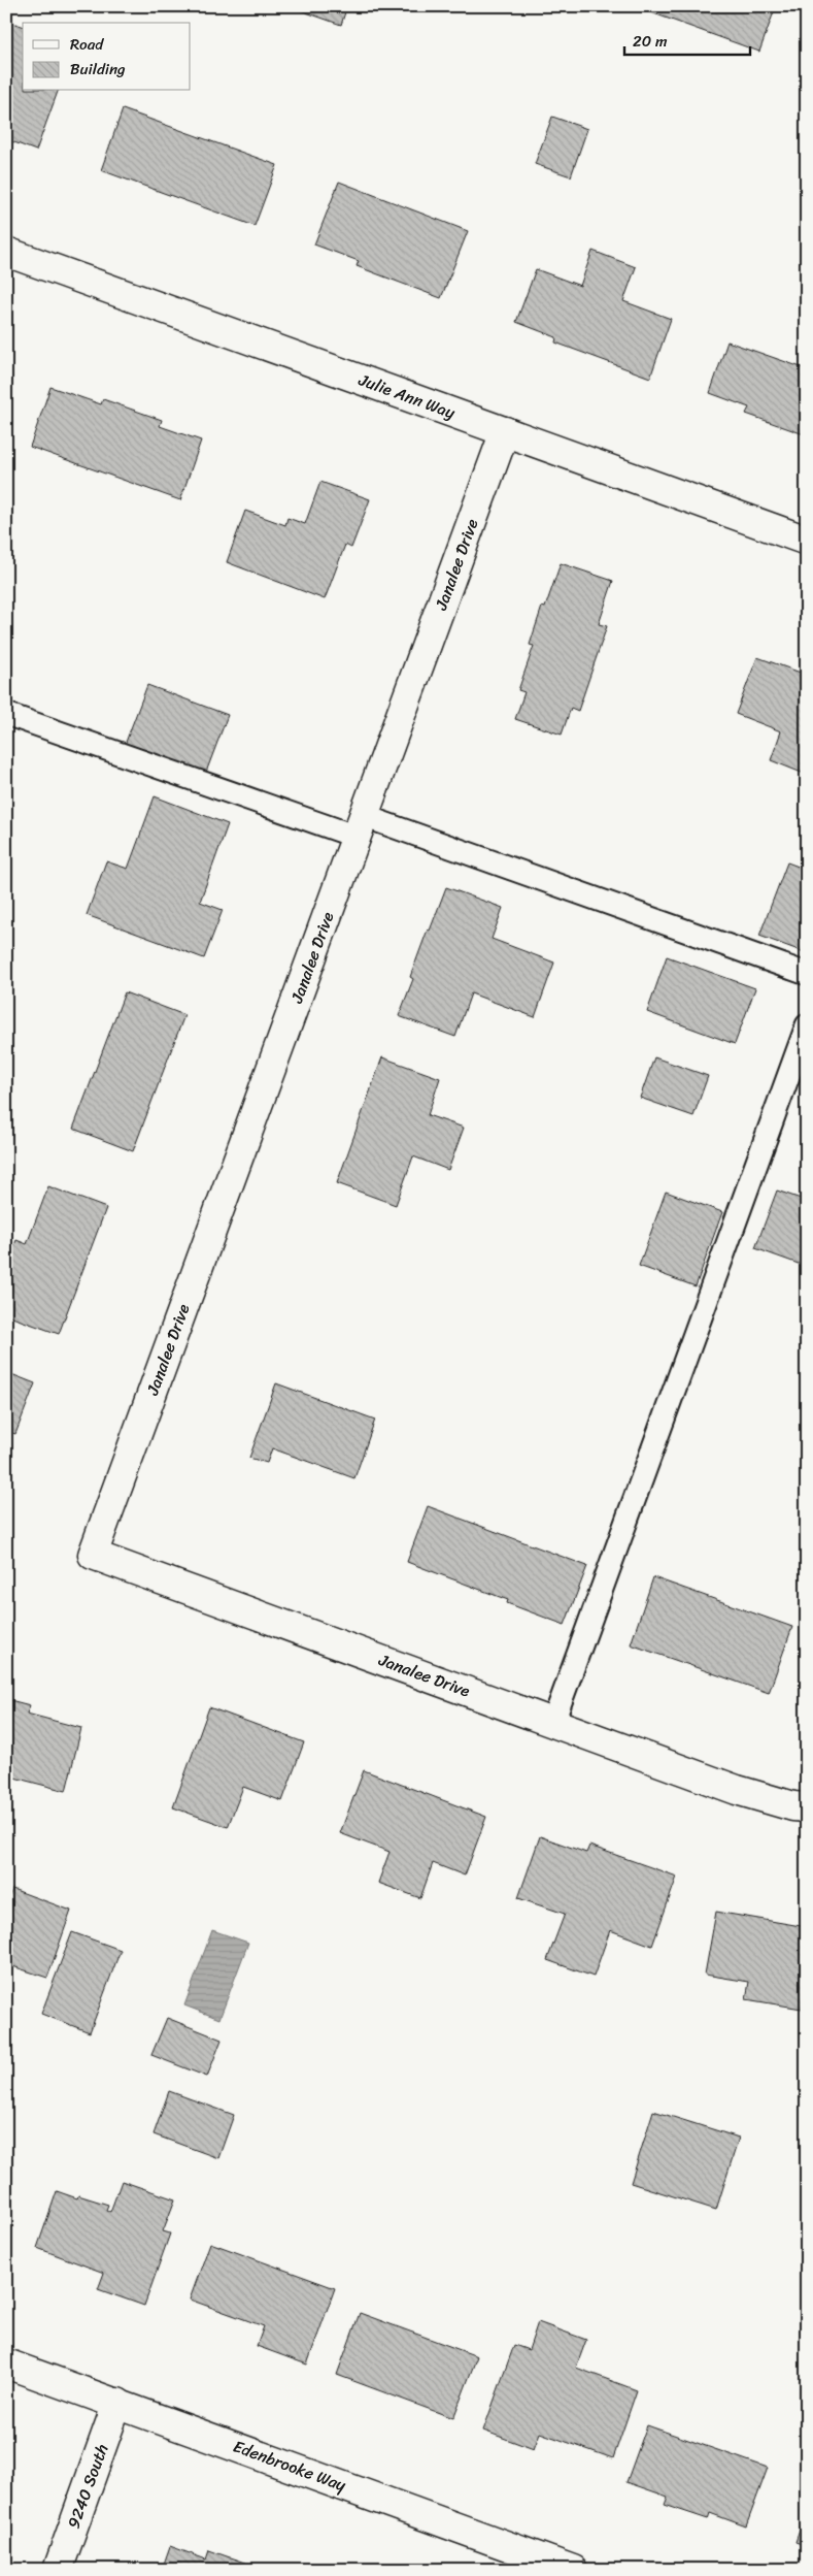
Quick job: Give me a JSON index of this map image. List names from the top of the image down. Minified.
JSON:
{"streets":{"street":["Julie Ann Way","Janalee Drive","Edenbrooke Way","9240 South"]},"crossings":[["Julie Ann Way","Janalee Drive"],["Edenbrooke Way","9240 South"]],"legend":["Road","Building"],"scale_bar":"20 m"}
